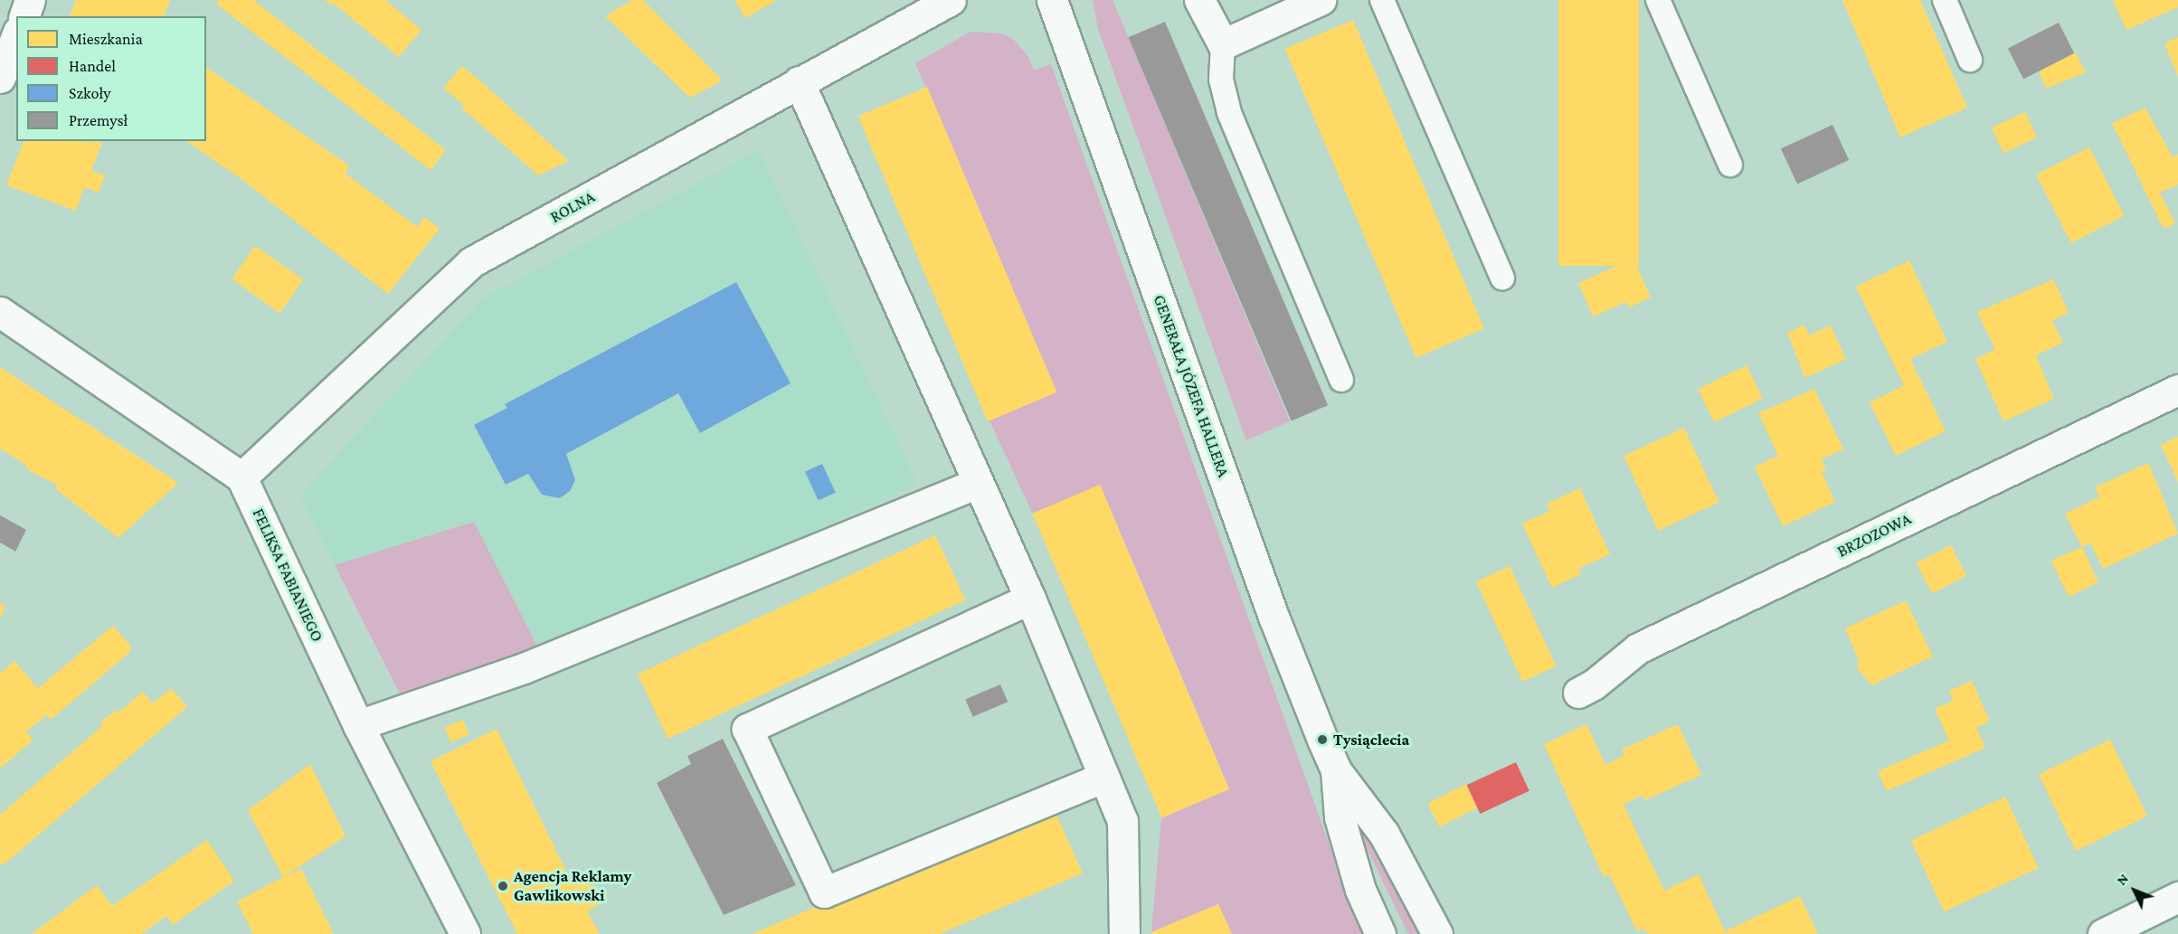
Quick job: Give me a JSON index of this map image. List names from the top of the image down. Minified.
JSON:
{"streets":{"street":["ROLNA","GENERAŁA JÓZEFA HALLERA","BRZOZOWA","FELIKSA FABIANIEGO"]},"crossings":[["ROLNA","FELIKSA FABIANIEGO"]],"places":["Tysiąclecia","Agencja Reklamy Gawlikowski"],"legend":["Mieszkania","Handel","Szkoły","Przemysł"],"north":"top left"}
